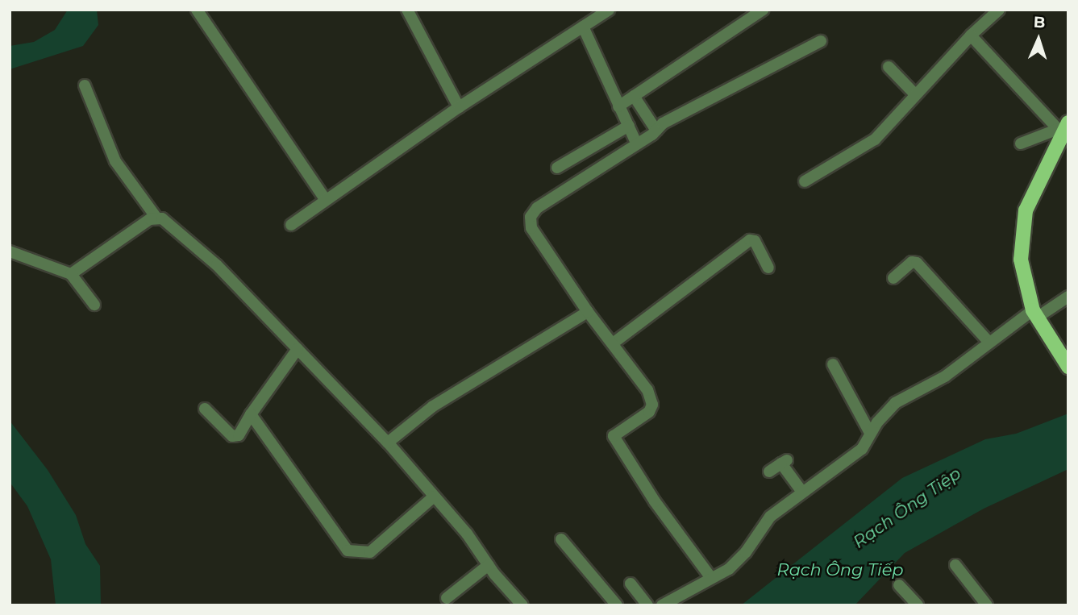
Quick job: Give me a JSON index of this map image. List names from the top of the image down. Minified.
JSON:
{"water":["Rạch Ông Tiệp","Rạch Ông Tiếp"],"north":"top"}
